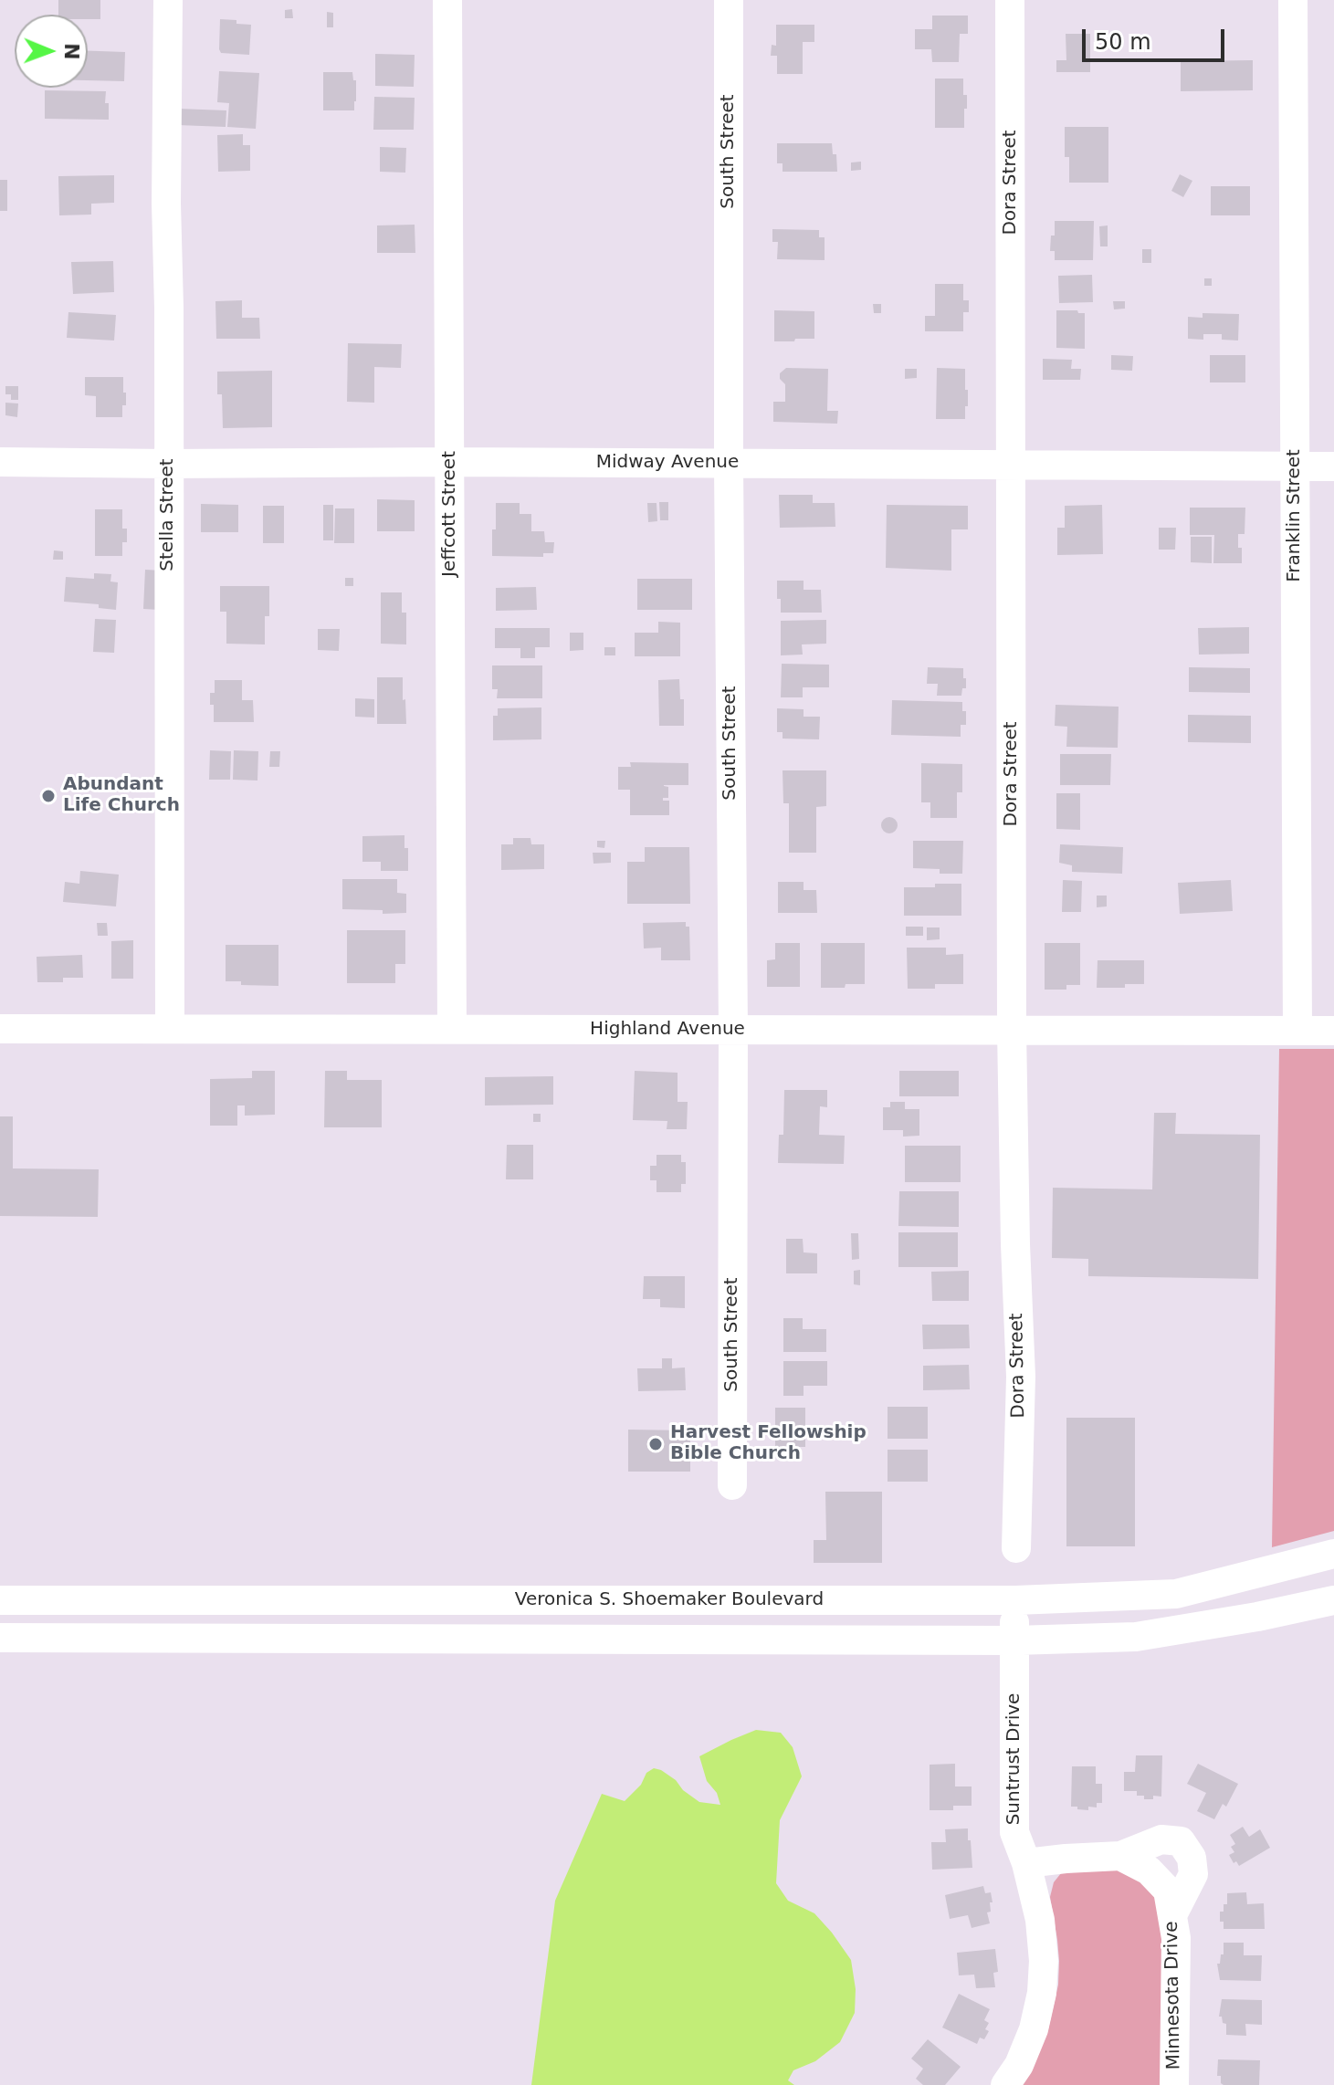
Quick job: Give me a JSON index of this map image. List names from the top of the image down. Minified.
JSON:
{"streets":{"street":["South Street","Dora Street","Midway Avenue","Jeffcott Street","Stella Street","Franklin Street","Highland Avenue","Veronica S. Shoemaker Boulevard","Suntrust Drive","Minnesota Drive"]},"crossings":[["South Street","Midway Avenue"],["South Street","Highland Avenue"],["Dora Street","Midway Avenue"],["Dora Street","Highland Avenue"],["Midway Avenue","Jeffcott Street"],["Midway Avenue","Stella Street"],["Midway Avenue","Franklin Street"],["Jeffcott Street","Highland Avenue"],["Stella Street","Highland Avenue"],["Franklin Street","Highland Avenue"]],"places":["Abundant Life Church","Harvest Fellowship Bible Church"],"scale_bar":"50 m","north":"right"}
